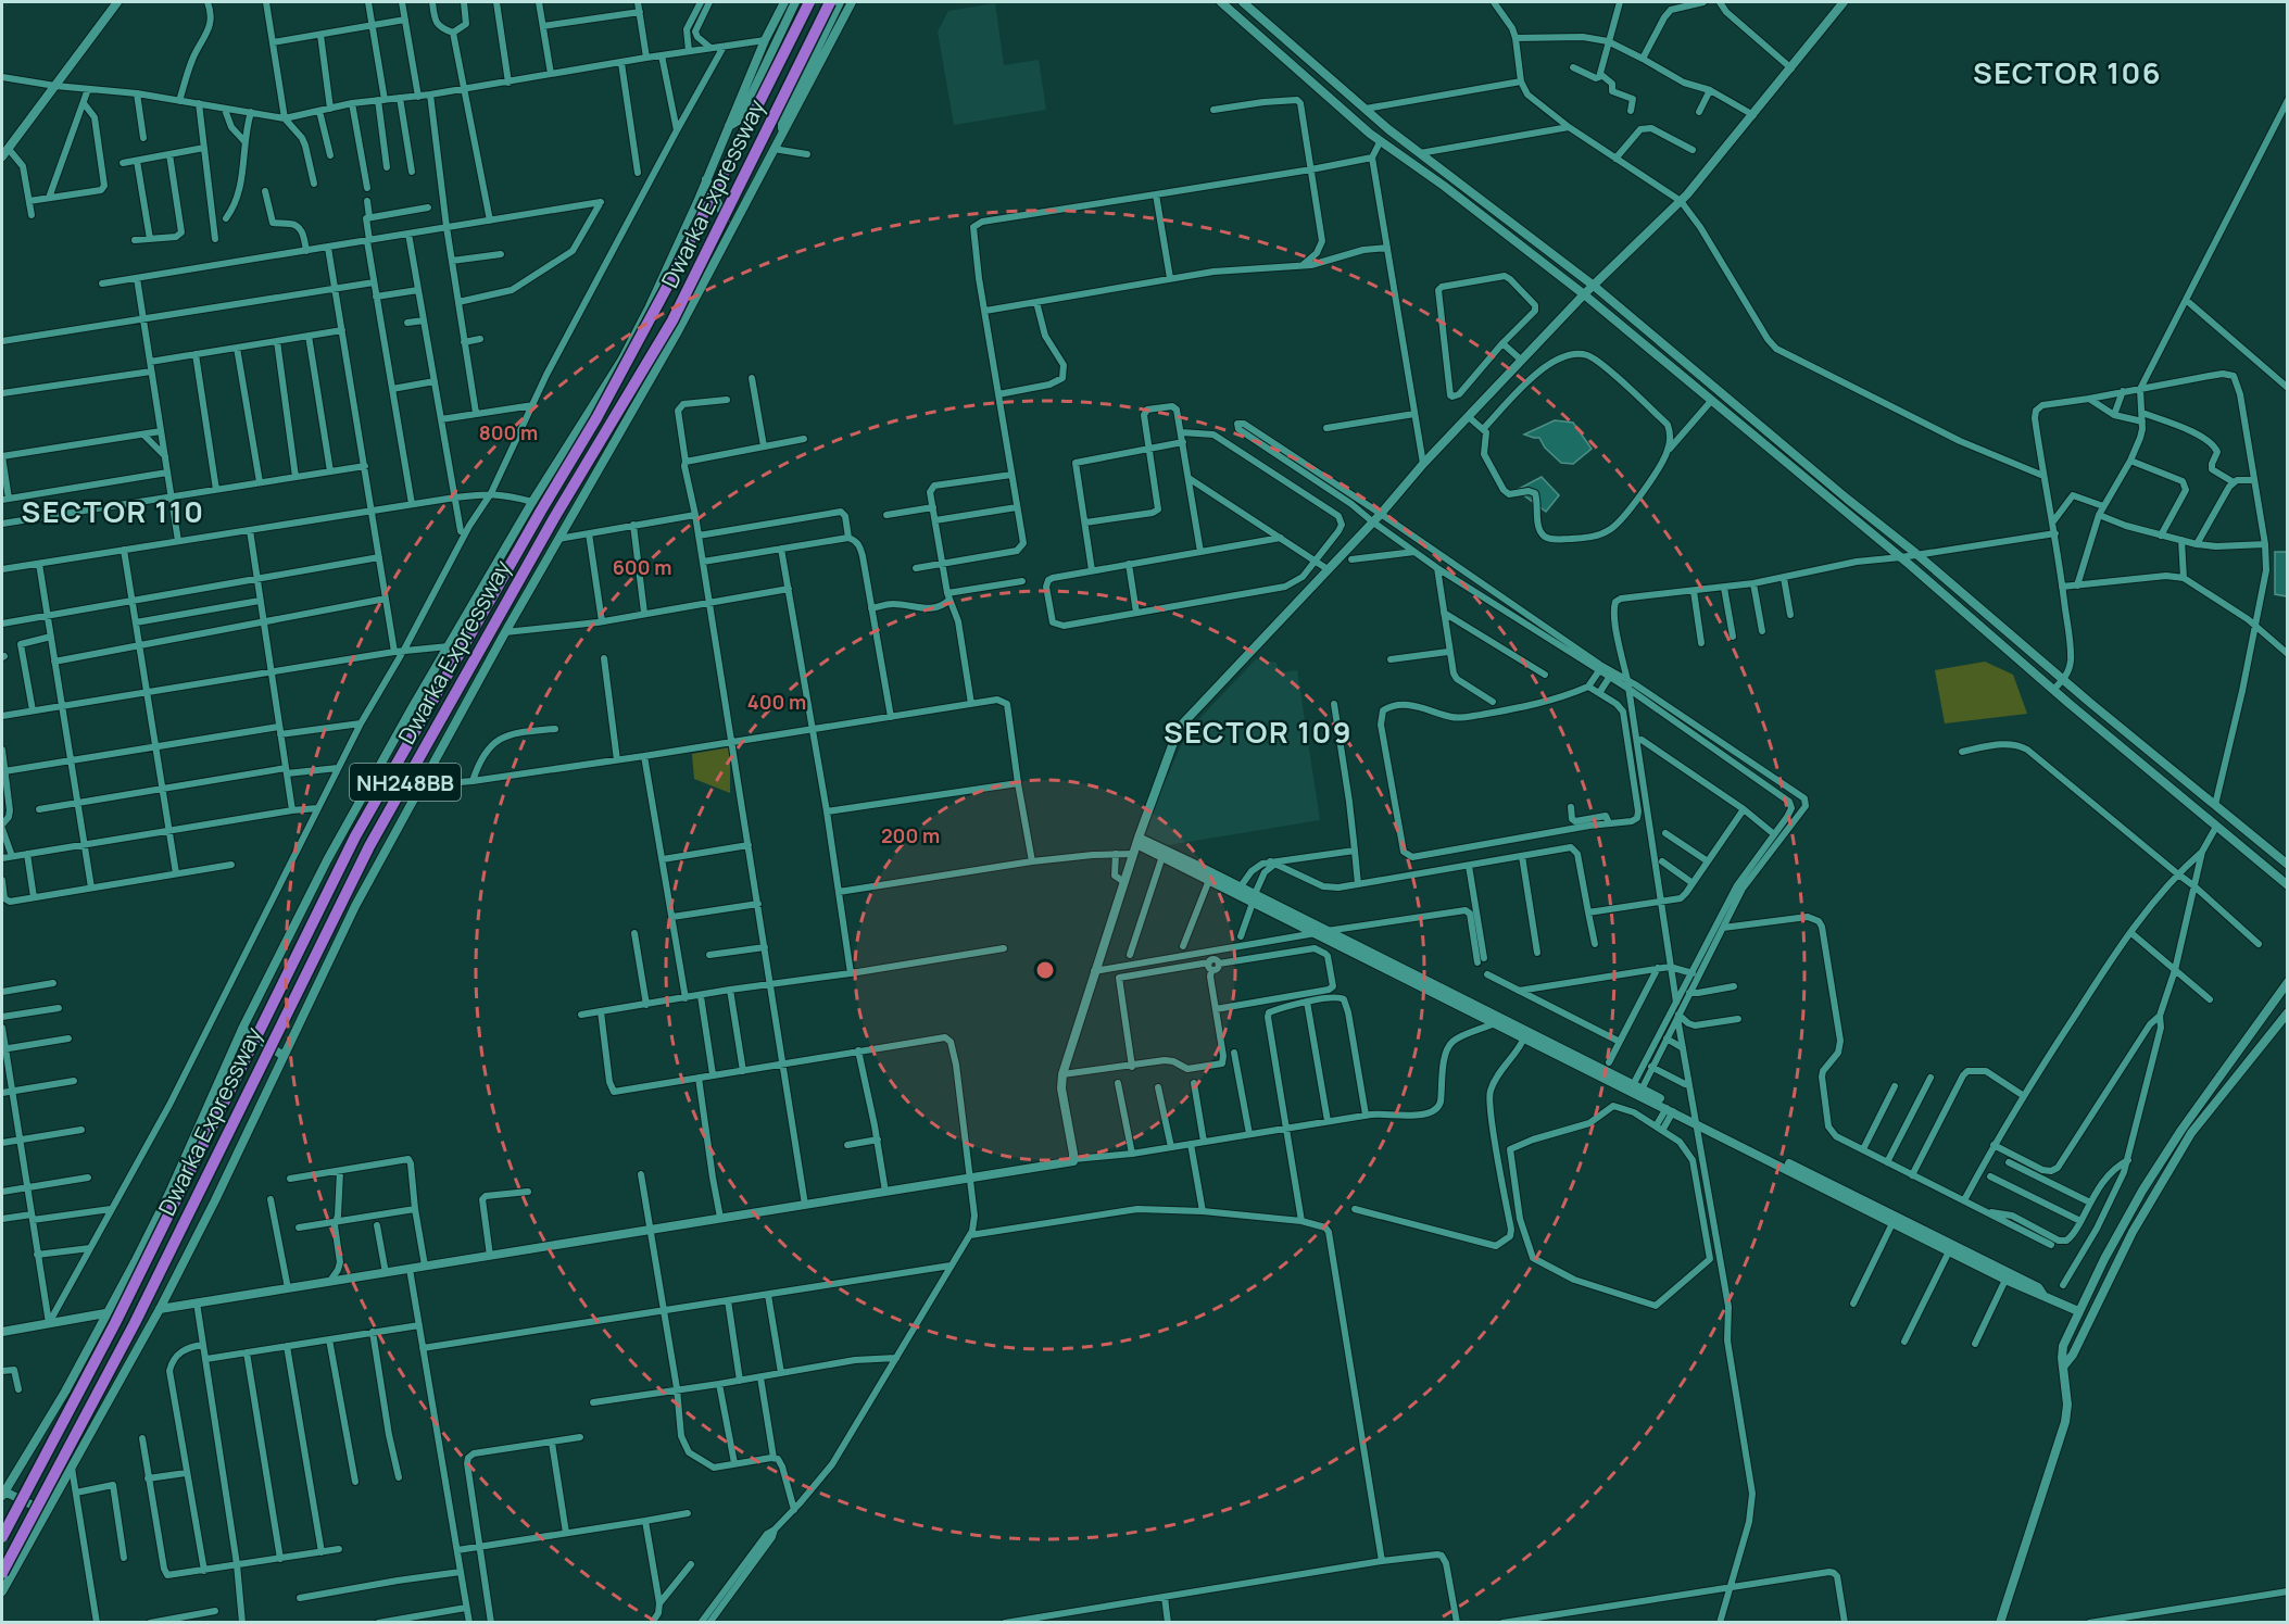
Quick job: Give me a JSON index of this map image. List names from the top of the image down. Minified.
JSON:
{"streets":{"highway":["Dwarka Expressway","NH248BB"]},"districts":["SECTOR 106","SECTOR 110","SECTOR 109"],"rings":["800 m","600 m","400 m","200 m"]}
